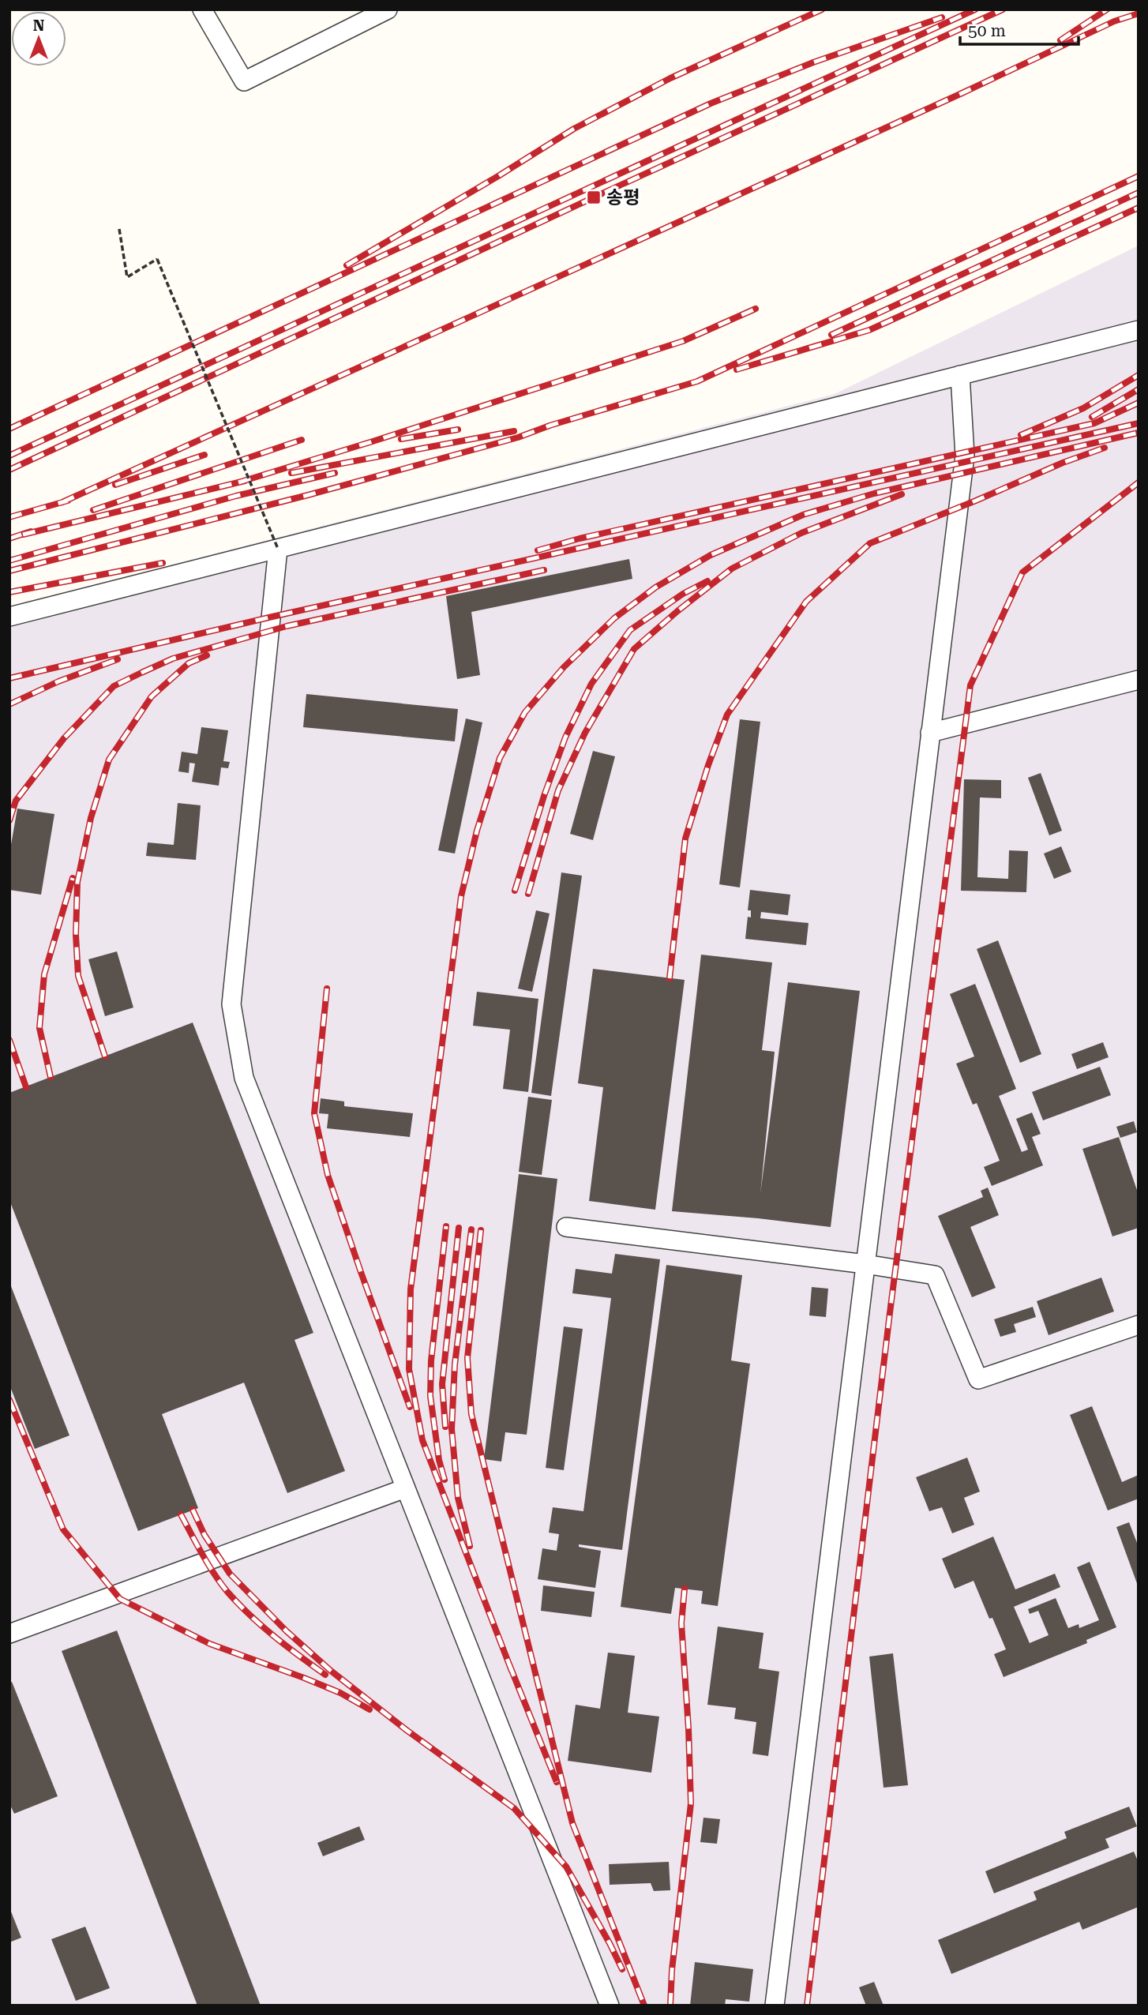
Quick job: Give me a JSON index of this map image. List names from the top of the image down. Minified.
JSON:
{"places":{"transit":["송평"]},"scale_bar":"50 m","north":"top"}
